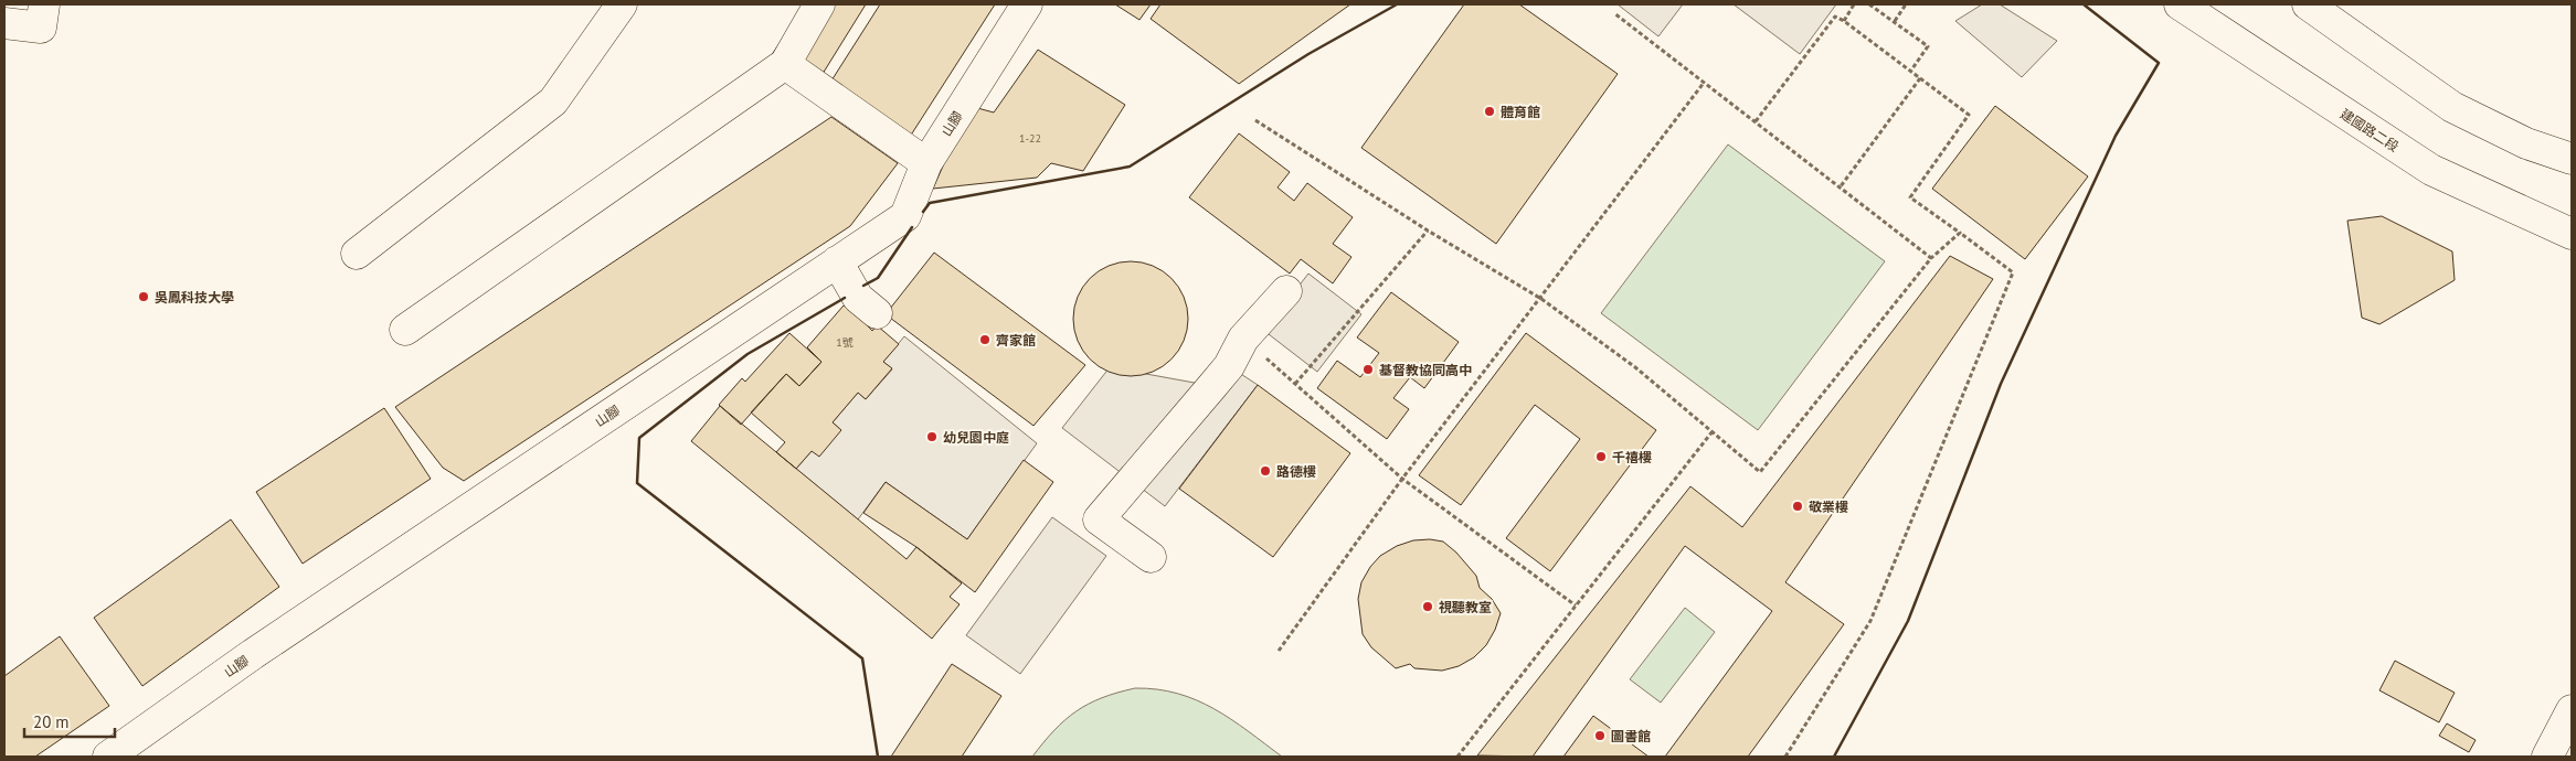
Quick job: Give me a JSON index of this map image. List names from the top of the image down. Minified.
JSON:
{"streets":{"street":["山腳","建國路二段"]},"places":["體育館","吳鳳科技大學","齊家館","基督教協同高中","幼兒園中庭","千禧樓","路德樓","敬業樓","視聽教室","圖書館"],"house_numbers":["1-22","1號"],"scale_bar":"20 m"}
